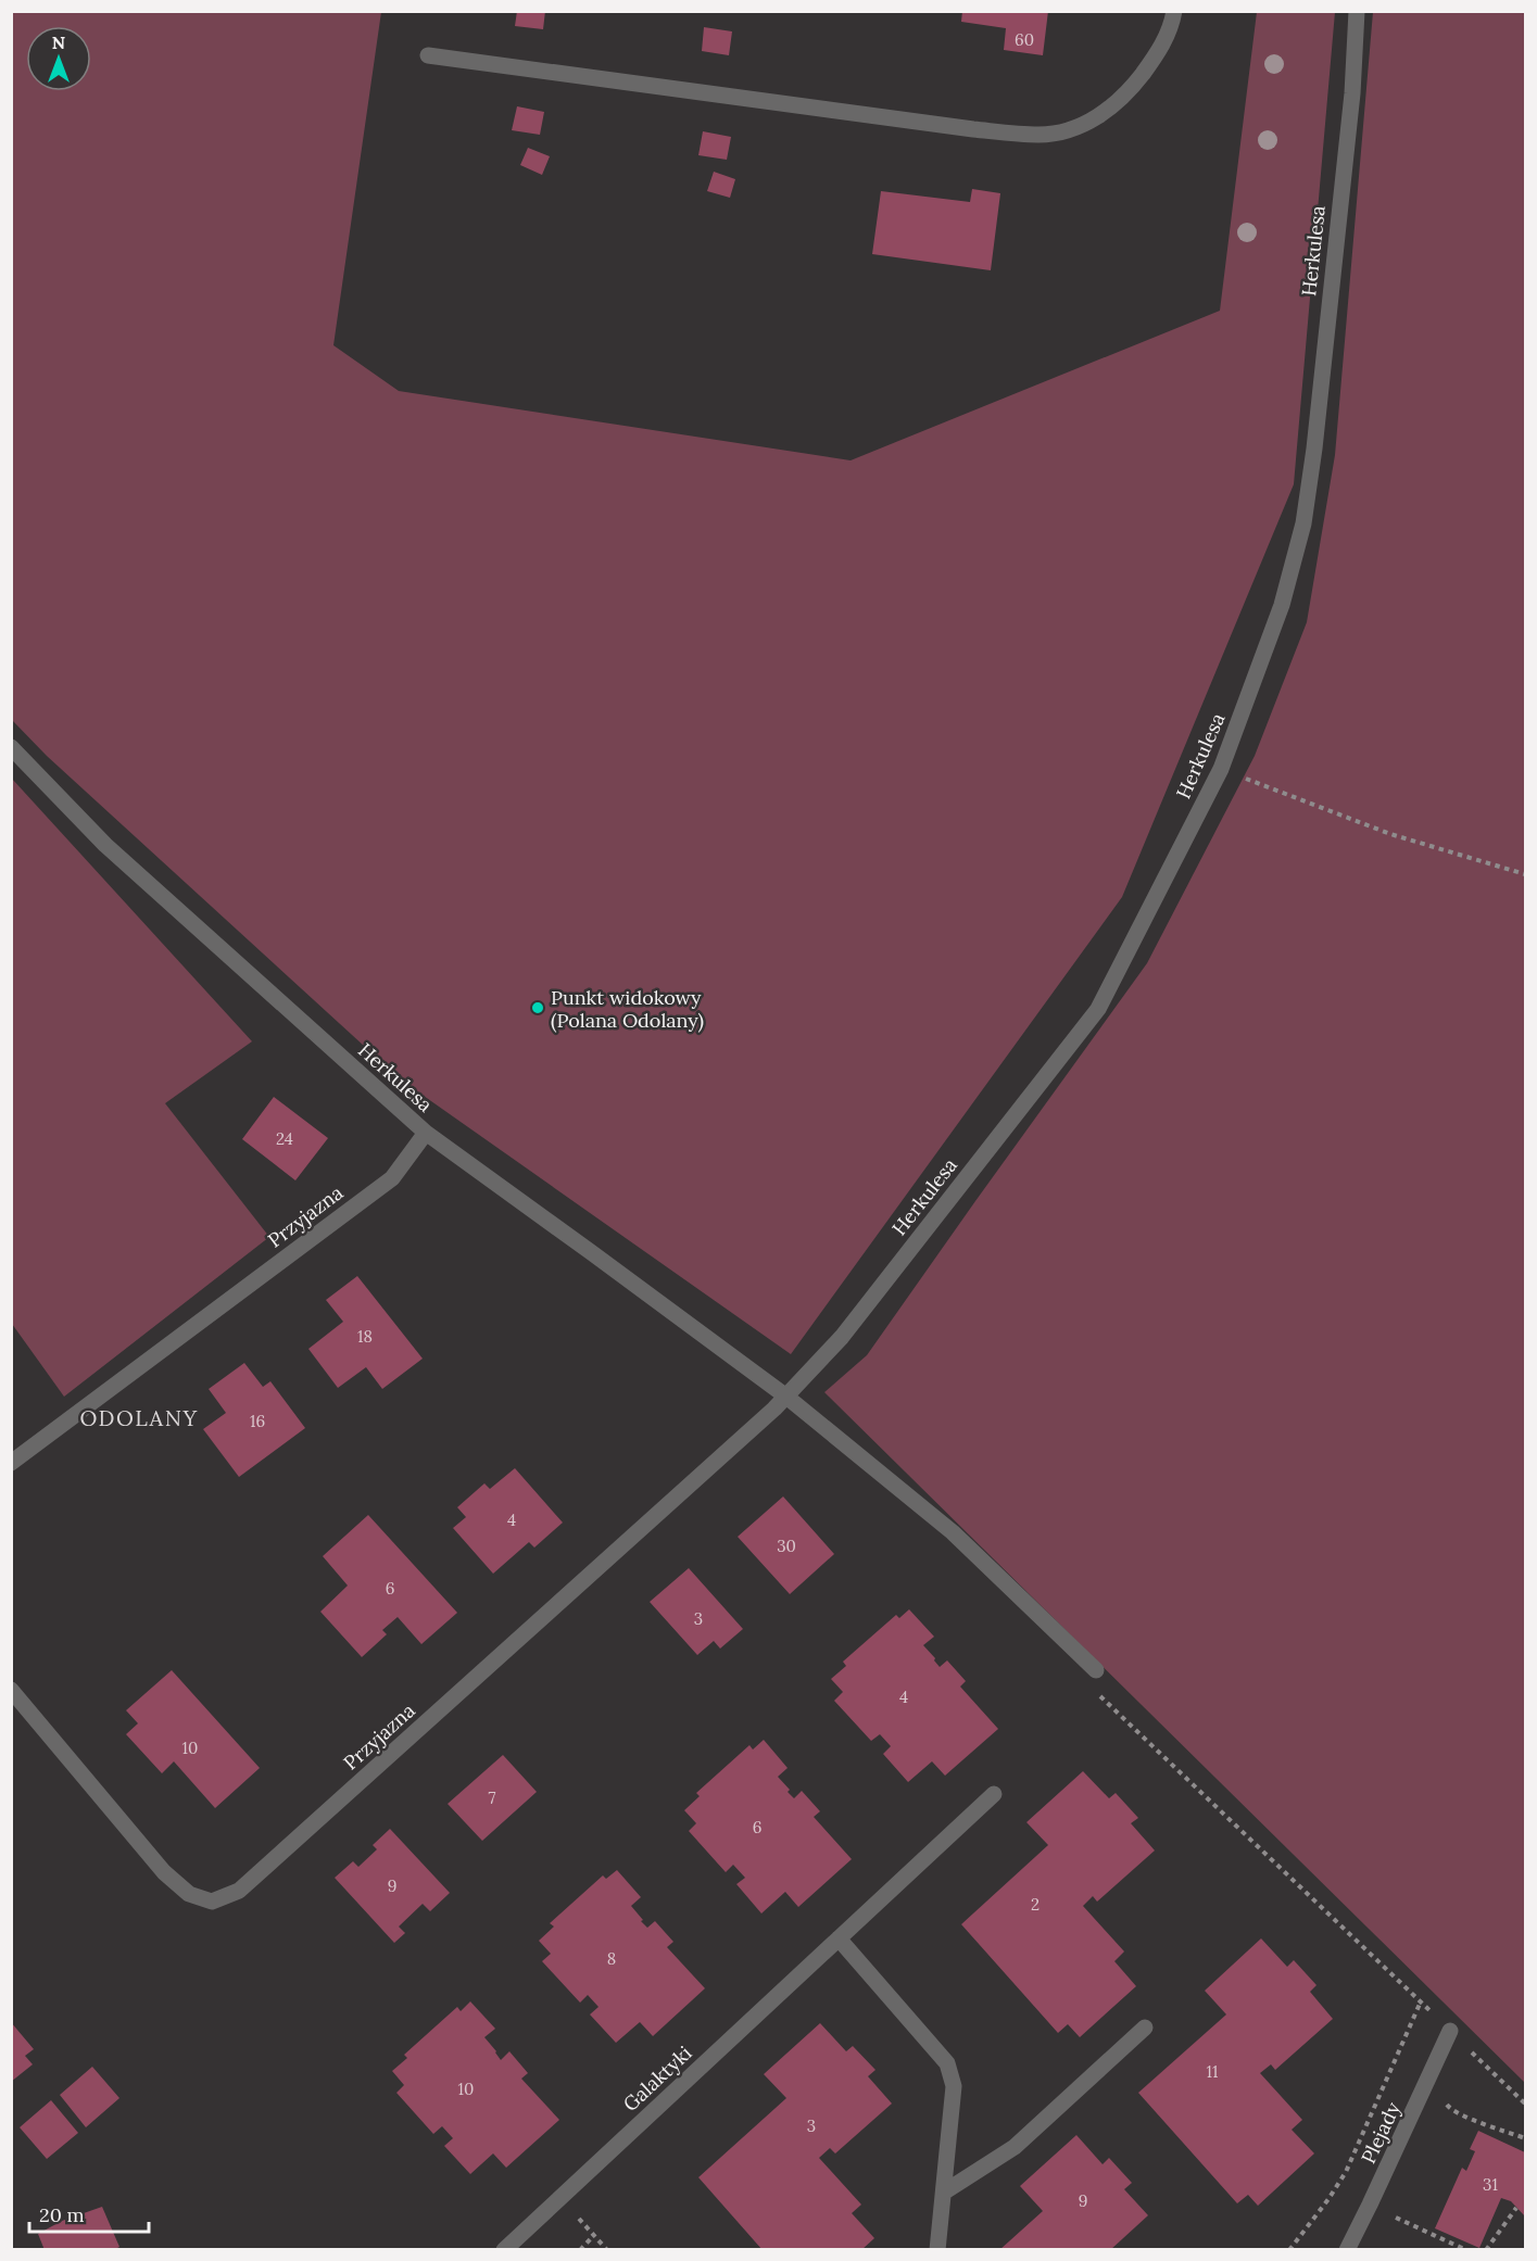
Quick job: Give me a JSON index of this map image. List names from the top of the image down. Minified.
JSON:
{"streets":{"street":["Herkulesa","Przyjazna","Galaktyki","Plejady"]},"crossings":[["Herkulesa","Przyjazna"]],"districts":["ODOLANY"],"places":["Punkt widokowy (Polana Odolany)"],"house_numbers":["60","24","18","16","4","30","6","3","4","10","7","6","9","2","8","11","10","3","31","9"],"scale_bar":"20 m","north":"top"}
